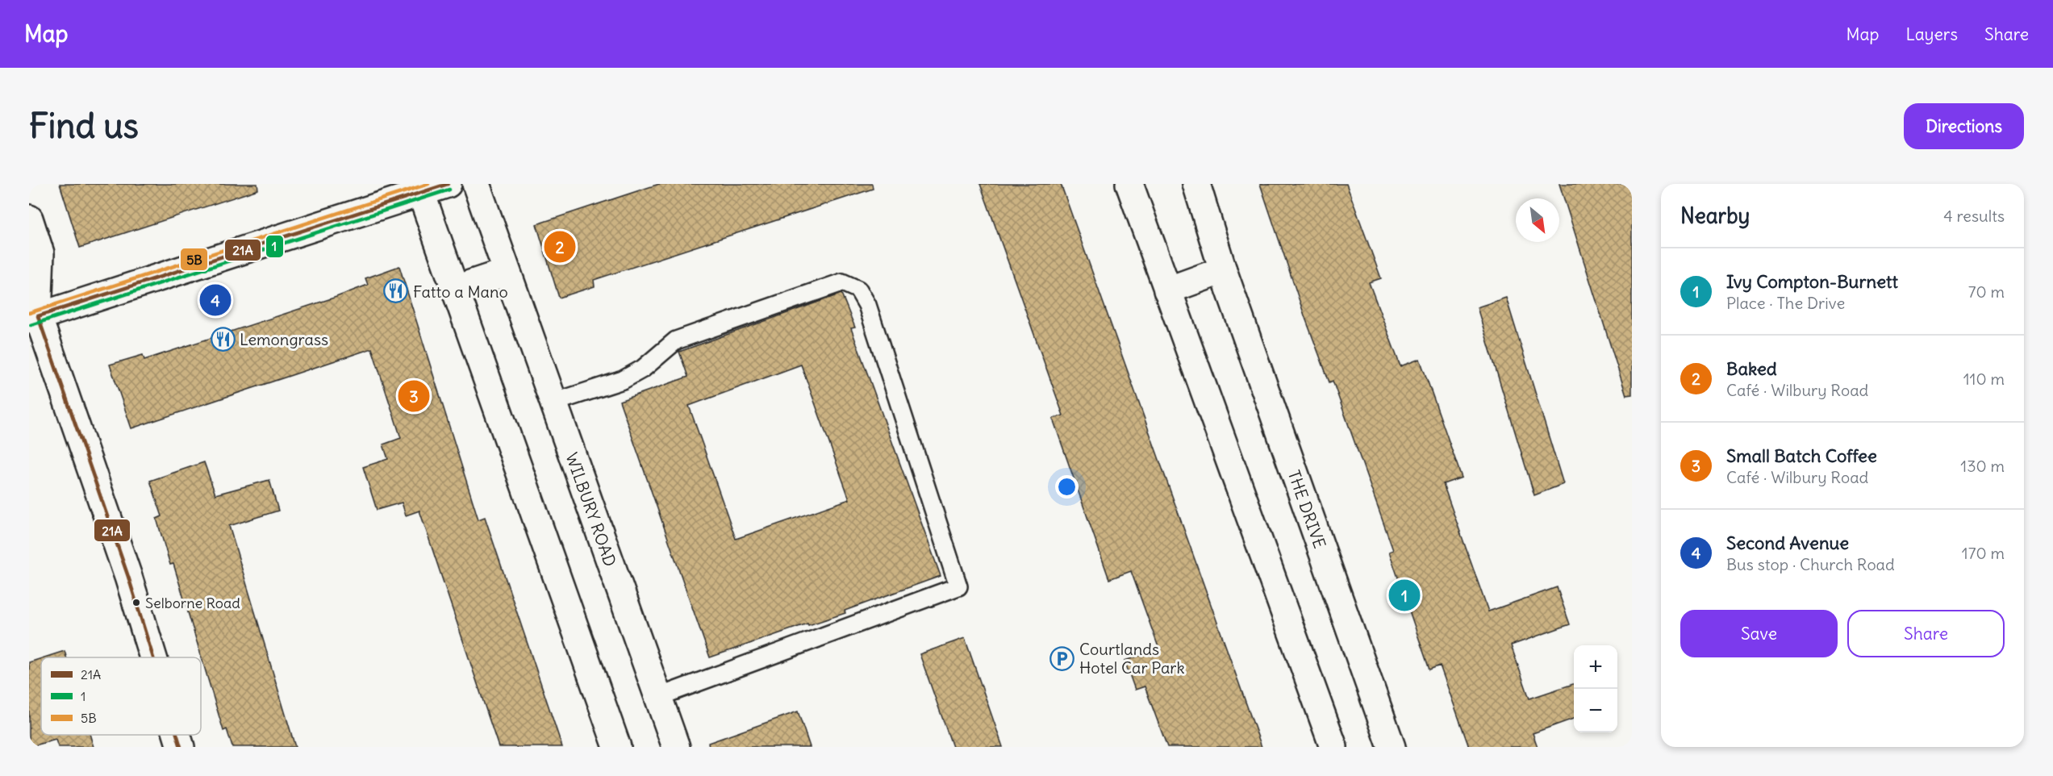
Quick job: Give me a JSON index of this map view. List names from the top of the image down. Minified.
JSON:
{"streets":{"street":["THE DRIVE","WILBURY ROAD"]},"places":{"restaurant":["Fatto a Mano","Lemongrass"],"other":["Selborne Road"],"parking":["Courtlands Hotel Car Park"]},"lines":["transit line 21A","transit line 5B","transit line 1"],"legend":["21A","1","5B"],"north":"bottom right","page":{"header":"Map","nav":["Map","Layers","Share"],"buttons":["Directions",["Save","Share"]],"title":"Find us","heading":["Nearby","4 results"],"pins":["2","4","3","1"],"list":[{"mark":"1","name":"Ivy Compton-Burnett","note":"Place · The Drive","value":"70 m"},{"mark":"2","name":"Baked","note":"Café · Wilbury Road","value":"110 m"},{"mark":"3","name":"Small Batch Coffee","note":"Café · Wilbury Road","value":"130 m"},{"mark":"4","name":"Second Avenue","note":"Bus stop · Church Road","value":"170 m"}],"map_buttons":["+","−"]}}
